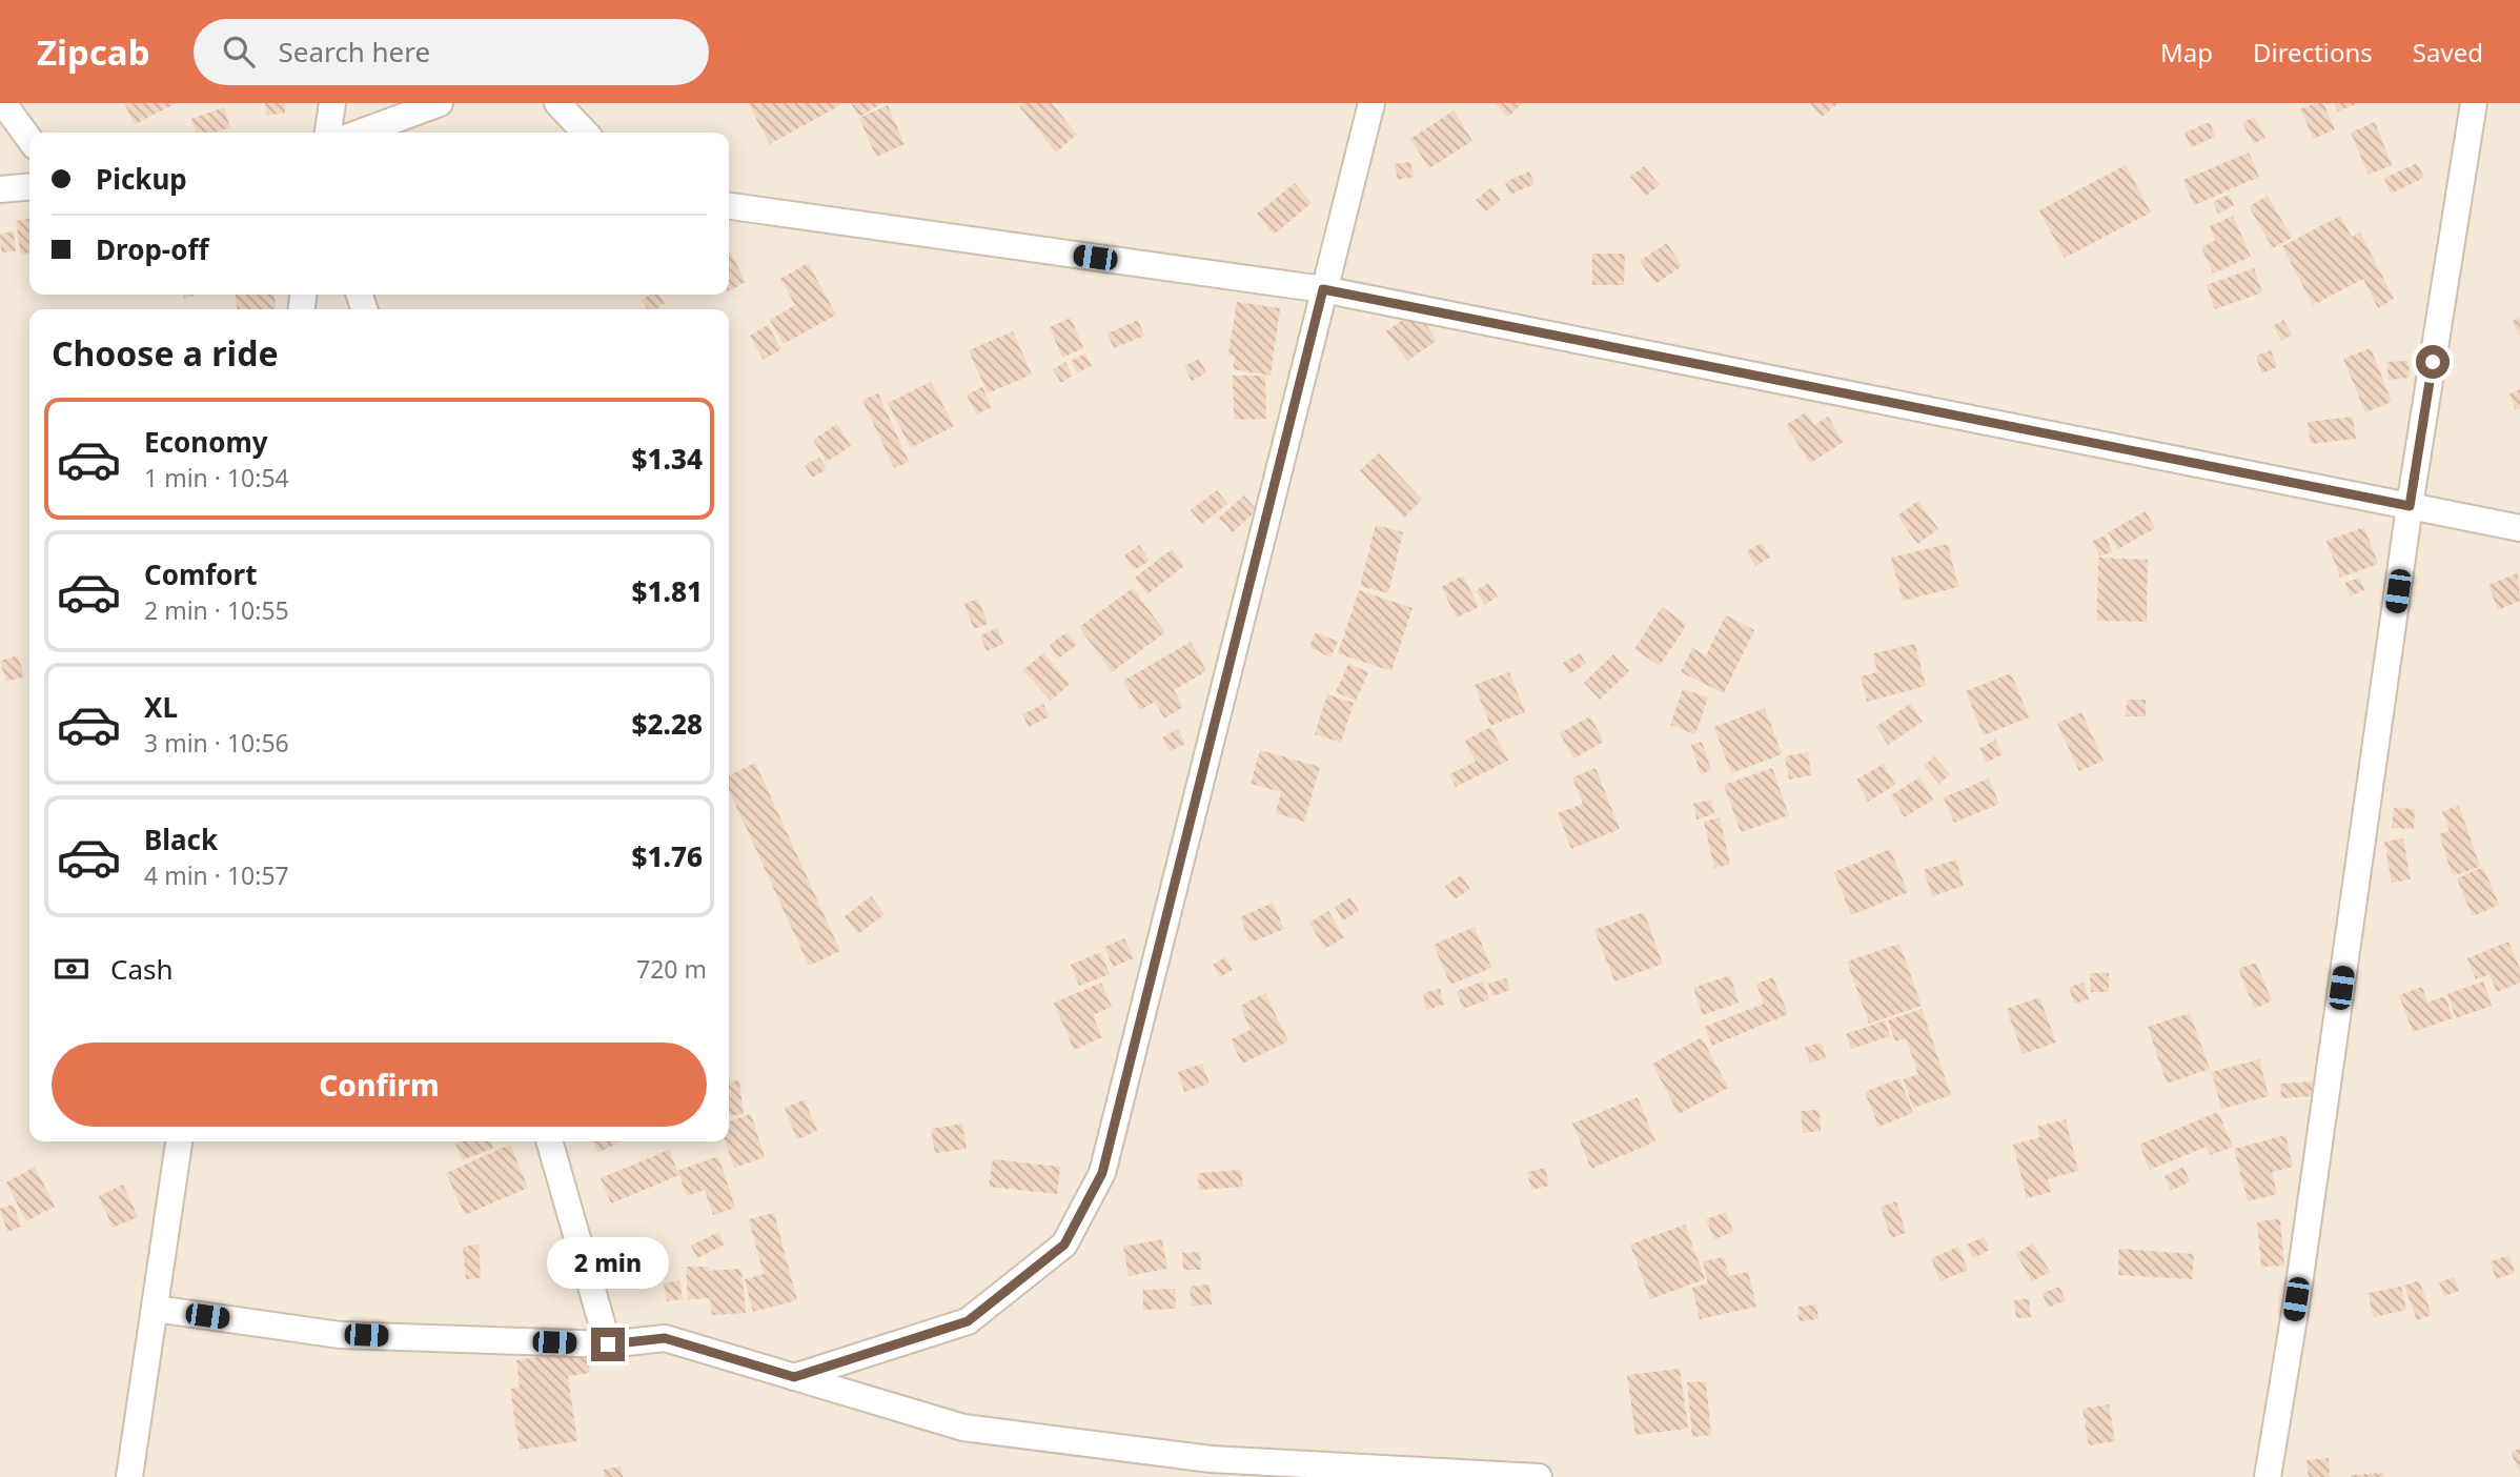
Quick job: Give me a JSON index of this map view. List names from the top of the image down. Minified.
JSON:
{"page":{"header":"Zipcab","search":"Search here","nav":["Map","Directions","Saved"],"banner":["Pickup","Drop-off"],"heading":"Choose a ride","list":[{"name":"Economy","note":"1 min · 10:54","value":"$1.34"},{"name":"Comfort","note":"2 min · 10:55","value":"$1.81"},{"name":"XL","note":"3 min · 10:56","value":"$2.28"},{"name":"Black","note":"4 min · 10:57","value":"$1.76"}],"pay":["Cash","720 m"],"buttons":"Confirm","bubble":"2 min"}}
